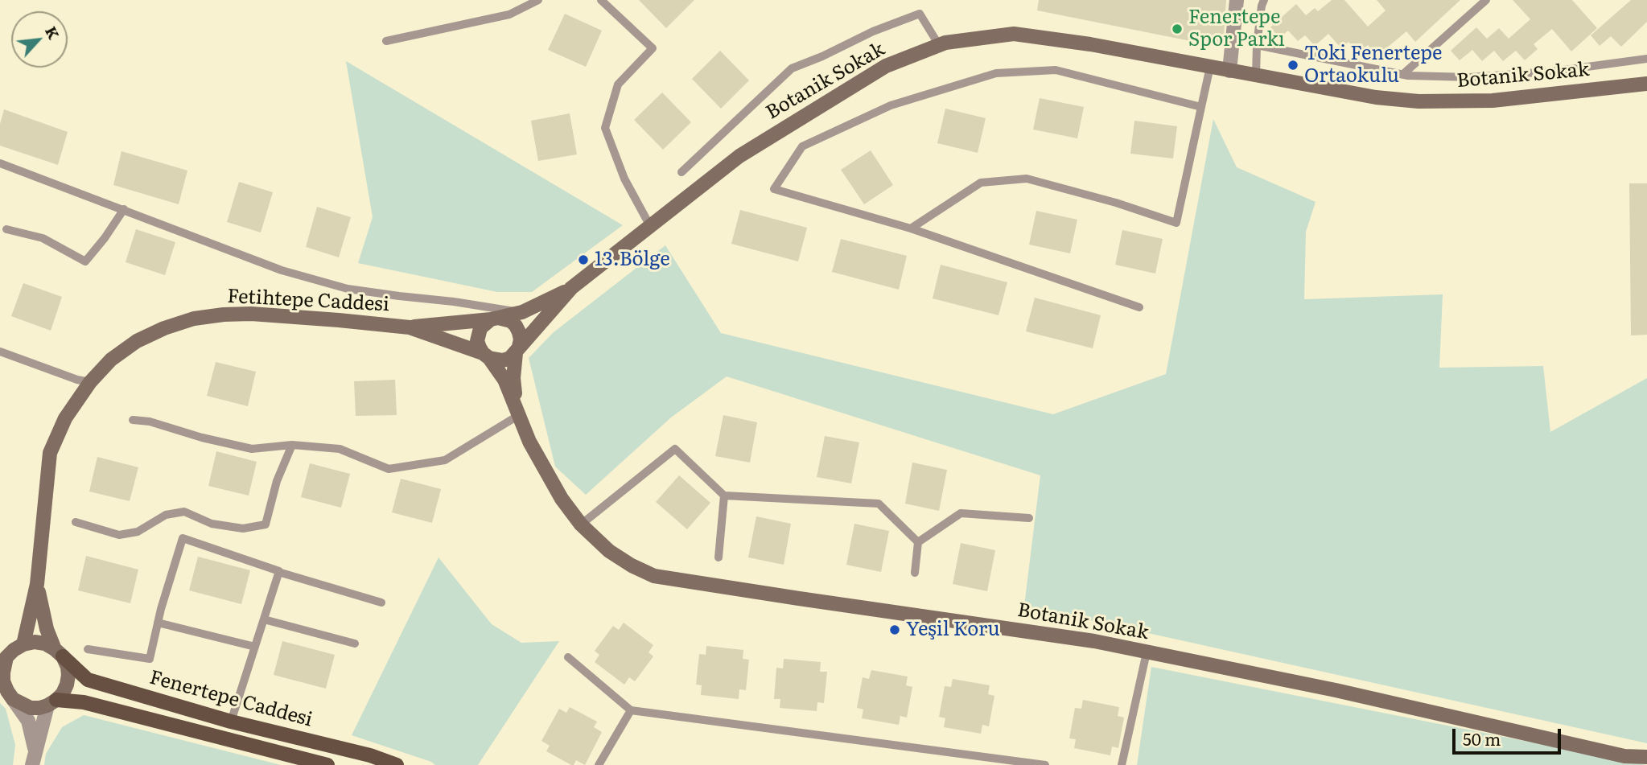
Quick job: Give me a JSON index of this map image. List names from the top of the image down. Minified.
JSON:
{"streets":{"main road":["Botanik Sokak","Fetihtepe Caddesi","Fenertepe Caddesi"]},"crossings":[["Botanik Sokak","Fetihtepe Caddesi"],["Fetihtepe Caddesi","Fenertepe Caddesi"]],"places":["Fenertepe Spor Parkı","Toki Fenertepe Ortaokulu","13.Bölge","Yeşil Koru"],"scale_bar":"50 m","north":"top right"}
